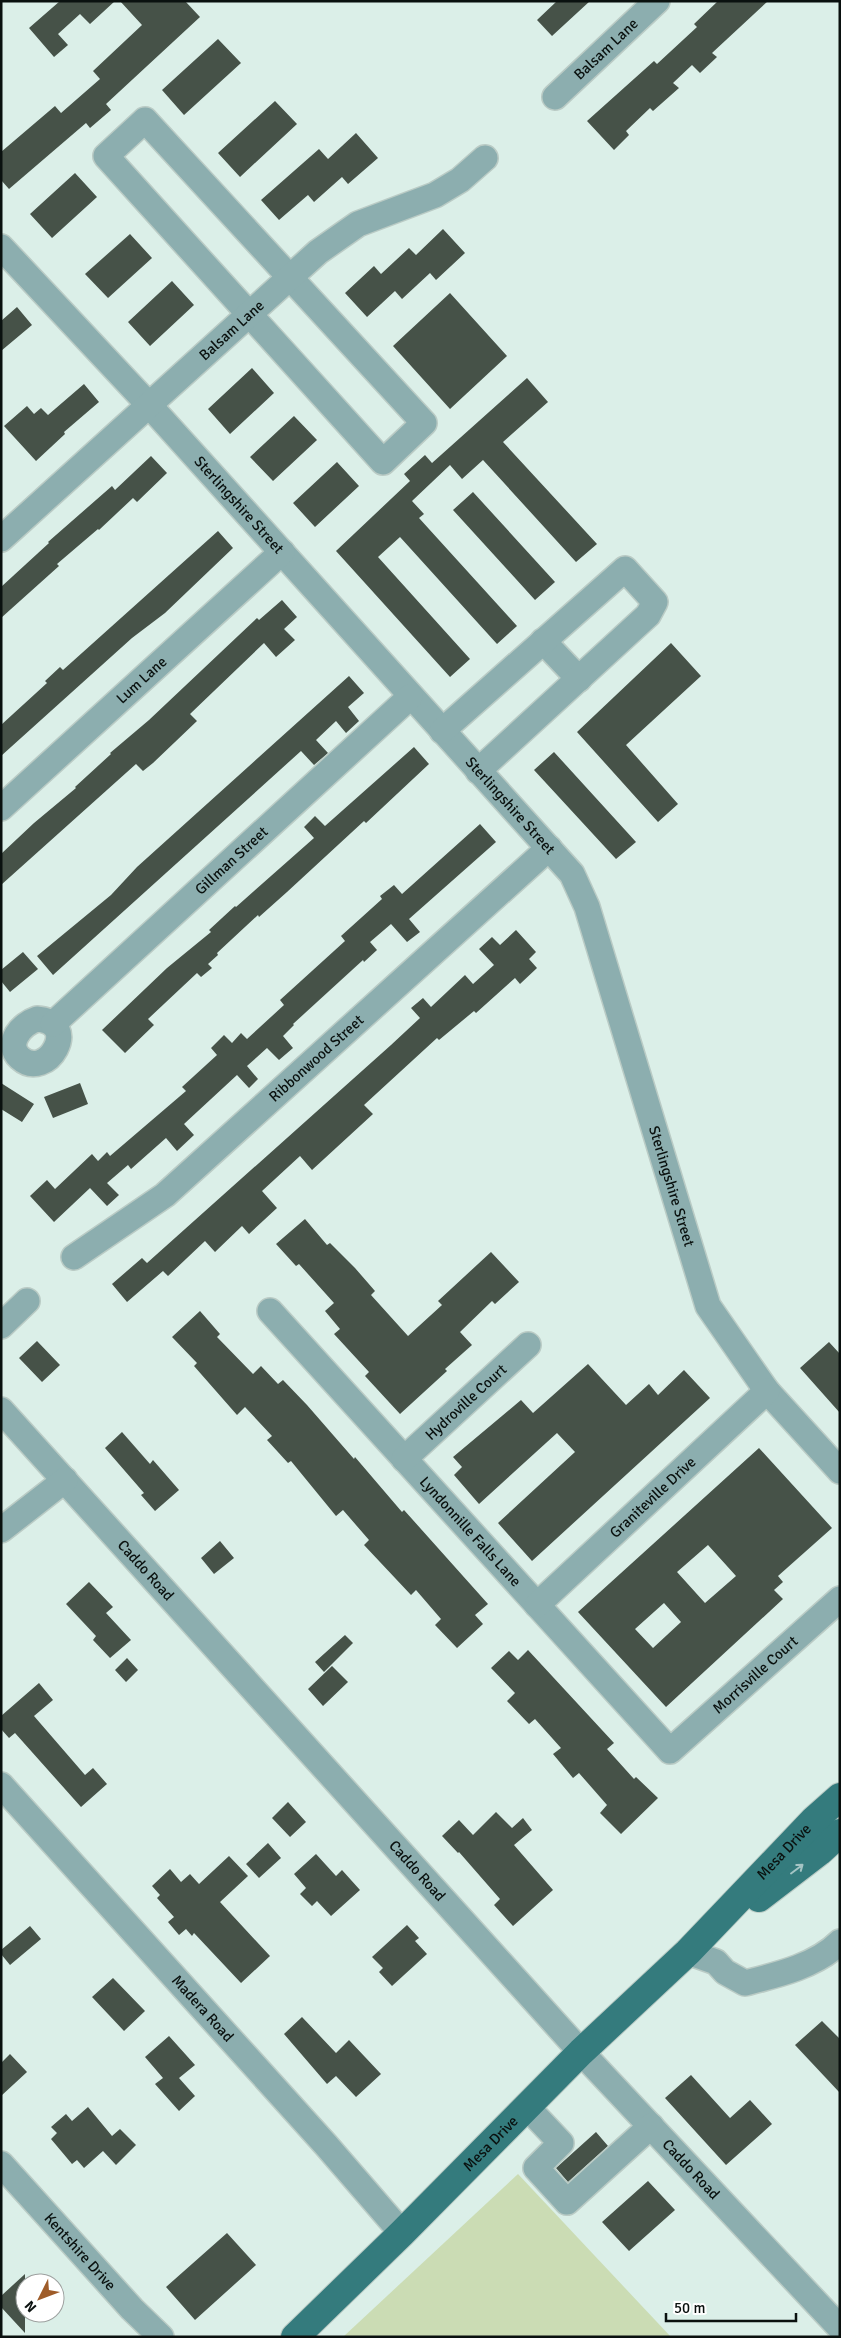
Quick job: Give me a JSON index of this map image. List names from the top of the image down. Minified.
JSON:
{"streets":{"main road":["Mesa Drive"],"street":["Balsam Lane","Sterlingshire Street","Lum Lane","Gillman Street","Ribbonwood Street","Hydroville Court","Graniteville Drive","Lyndonnille Falls Lane","Caddo Road","Morrisville Court","Madera Road","Kentshire Drive"]},"crossings":[["Balsam Lane","Sterlingshire Street"],["Sterlingshire Street","Lum Lane"],["Sterlingshire Street","Gillman Street"],["Sterlingshire Street","Ribbonwood Street"],["Sterlingshire Street","Graniteville Drive"],["Hydroville Court","Lyndonnille Falls Lane"],["Graniteville Drive","Lyndonnille Falls Lane"],["Lyndonnille Falls Lane","Morrisville Court"],["Caddo Road","Mesa Drive"],["Mesa Drive","Madera Road"]],"scale_bar":"50 m","north":"bottom left"}
